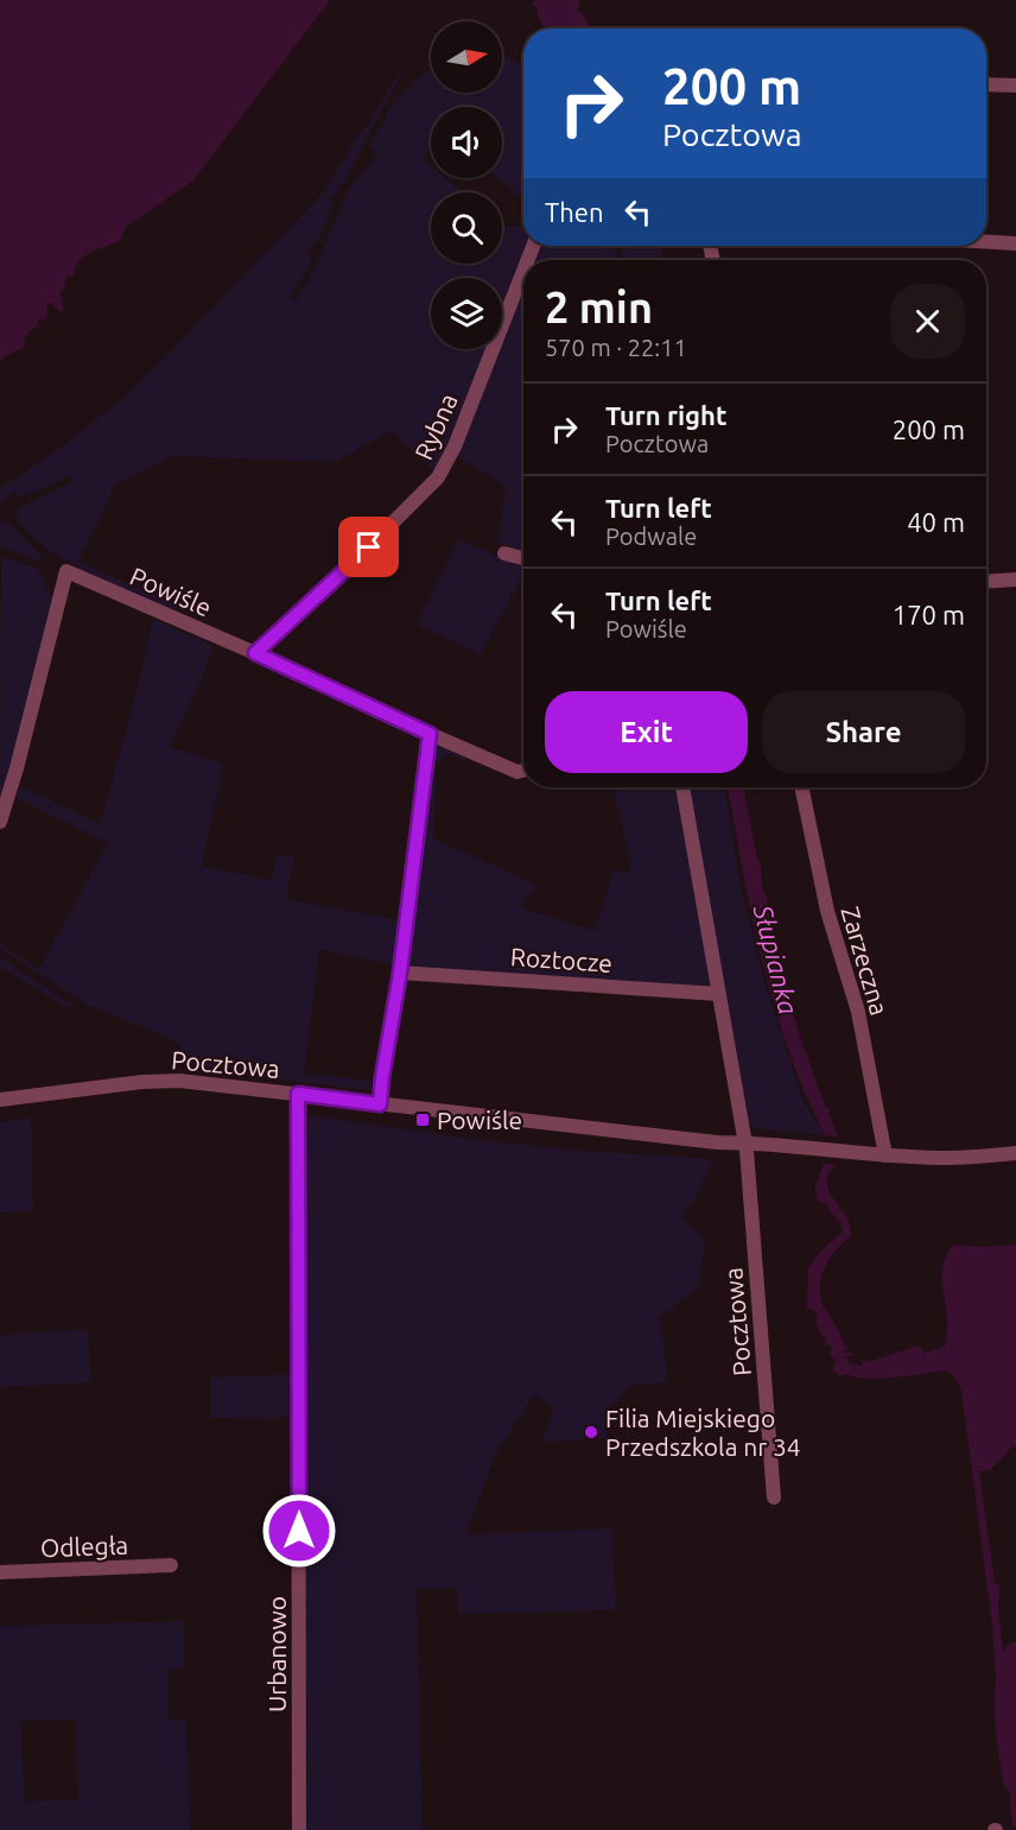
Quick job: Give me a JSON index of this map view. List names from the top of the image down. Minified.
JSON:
{"streets":{"street":["Rybna","Powiśle","Roztocze","Zarzeczna","Pocztowa","Odległa","Urbanowo"]},"crossings":[["Rybna","Powiśle"],["Zarzeczna","Pocztowa"],["Pocztowa","Urbanowo"]],"water":["Słupianka"],"places":{"transit":["Powiśle"],"other":["Filia Miejskiego Przedszkola nr 34"]},"north":"right","page":{"turn":["200 m","Pocztowa"],"then":"Then","heading":["2 min","570 m · 22:11"],"list":[{"name":"Turn right","note":"Pocztowa","value":"200 m"},{"name":"Turn left","note":"Podwale","value":"40 m"},{"name":"Turn left","note":"Powiśle","value":"170 m"}],"buttons":["Exit","Share"]}}
